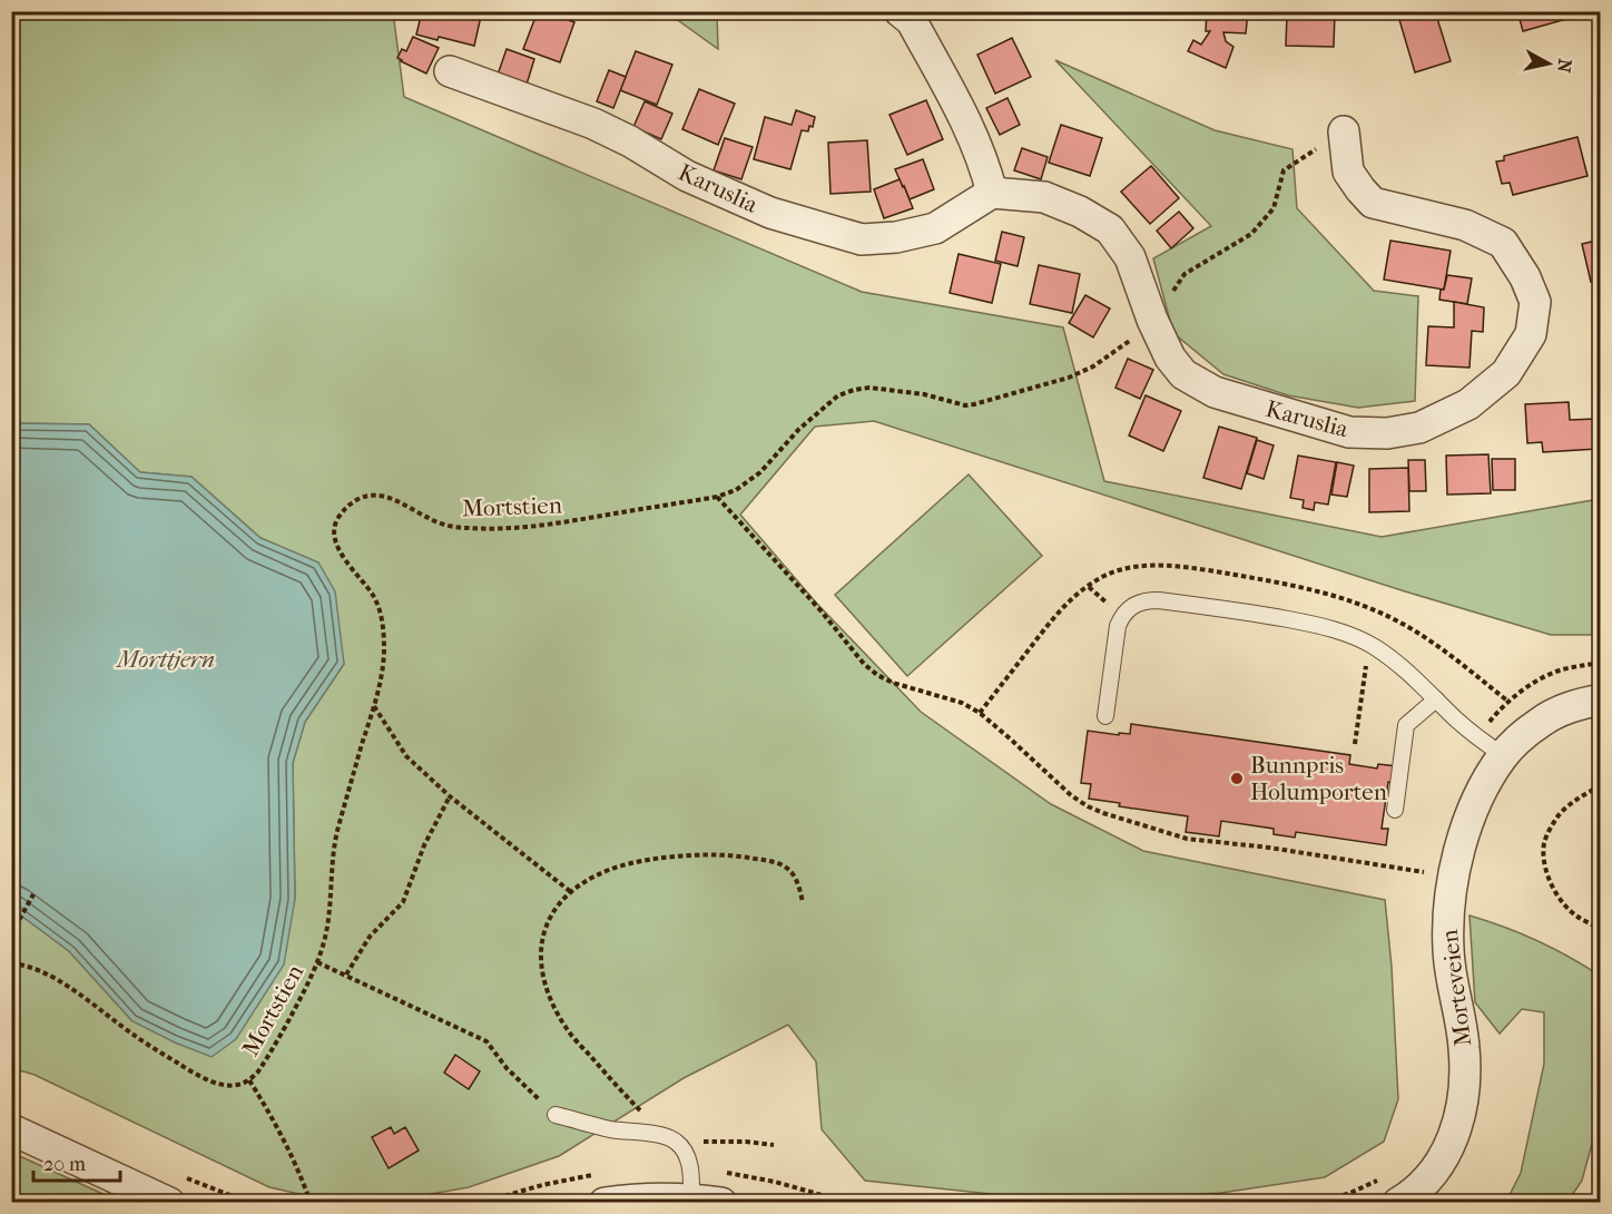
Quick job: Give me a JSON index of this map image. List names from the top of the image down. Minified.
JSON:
{"streets":{"street":["Karuslia","Morteveien"],"path":["Mortstien"]},"crossings":[["Karuslia","Mortstien"]],"water":["Morttjern"],"places":["Bunnpris Holumporten"],"scale_bar":"20 m","north":"right"}
